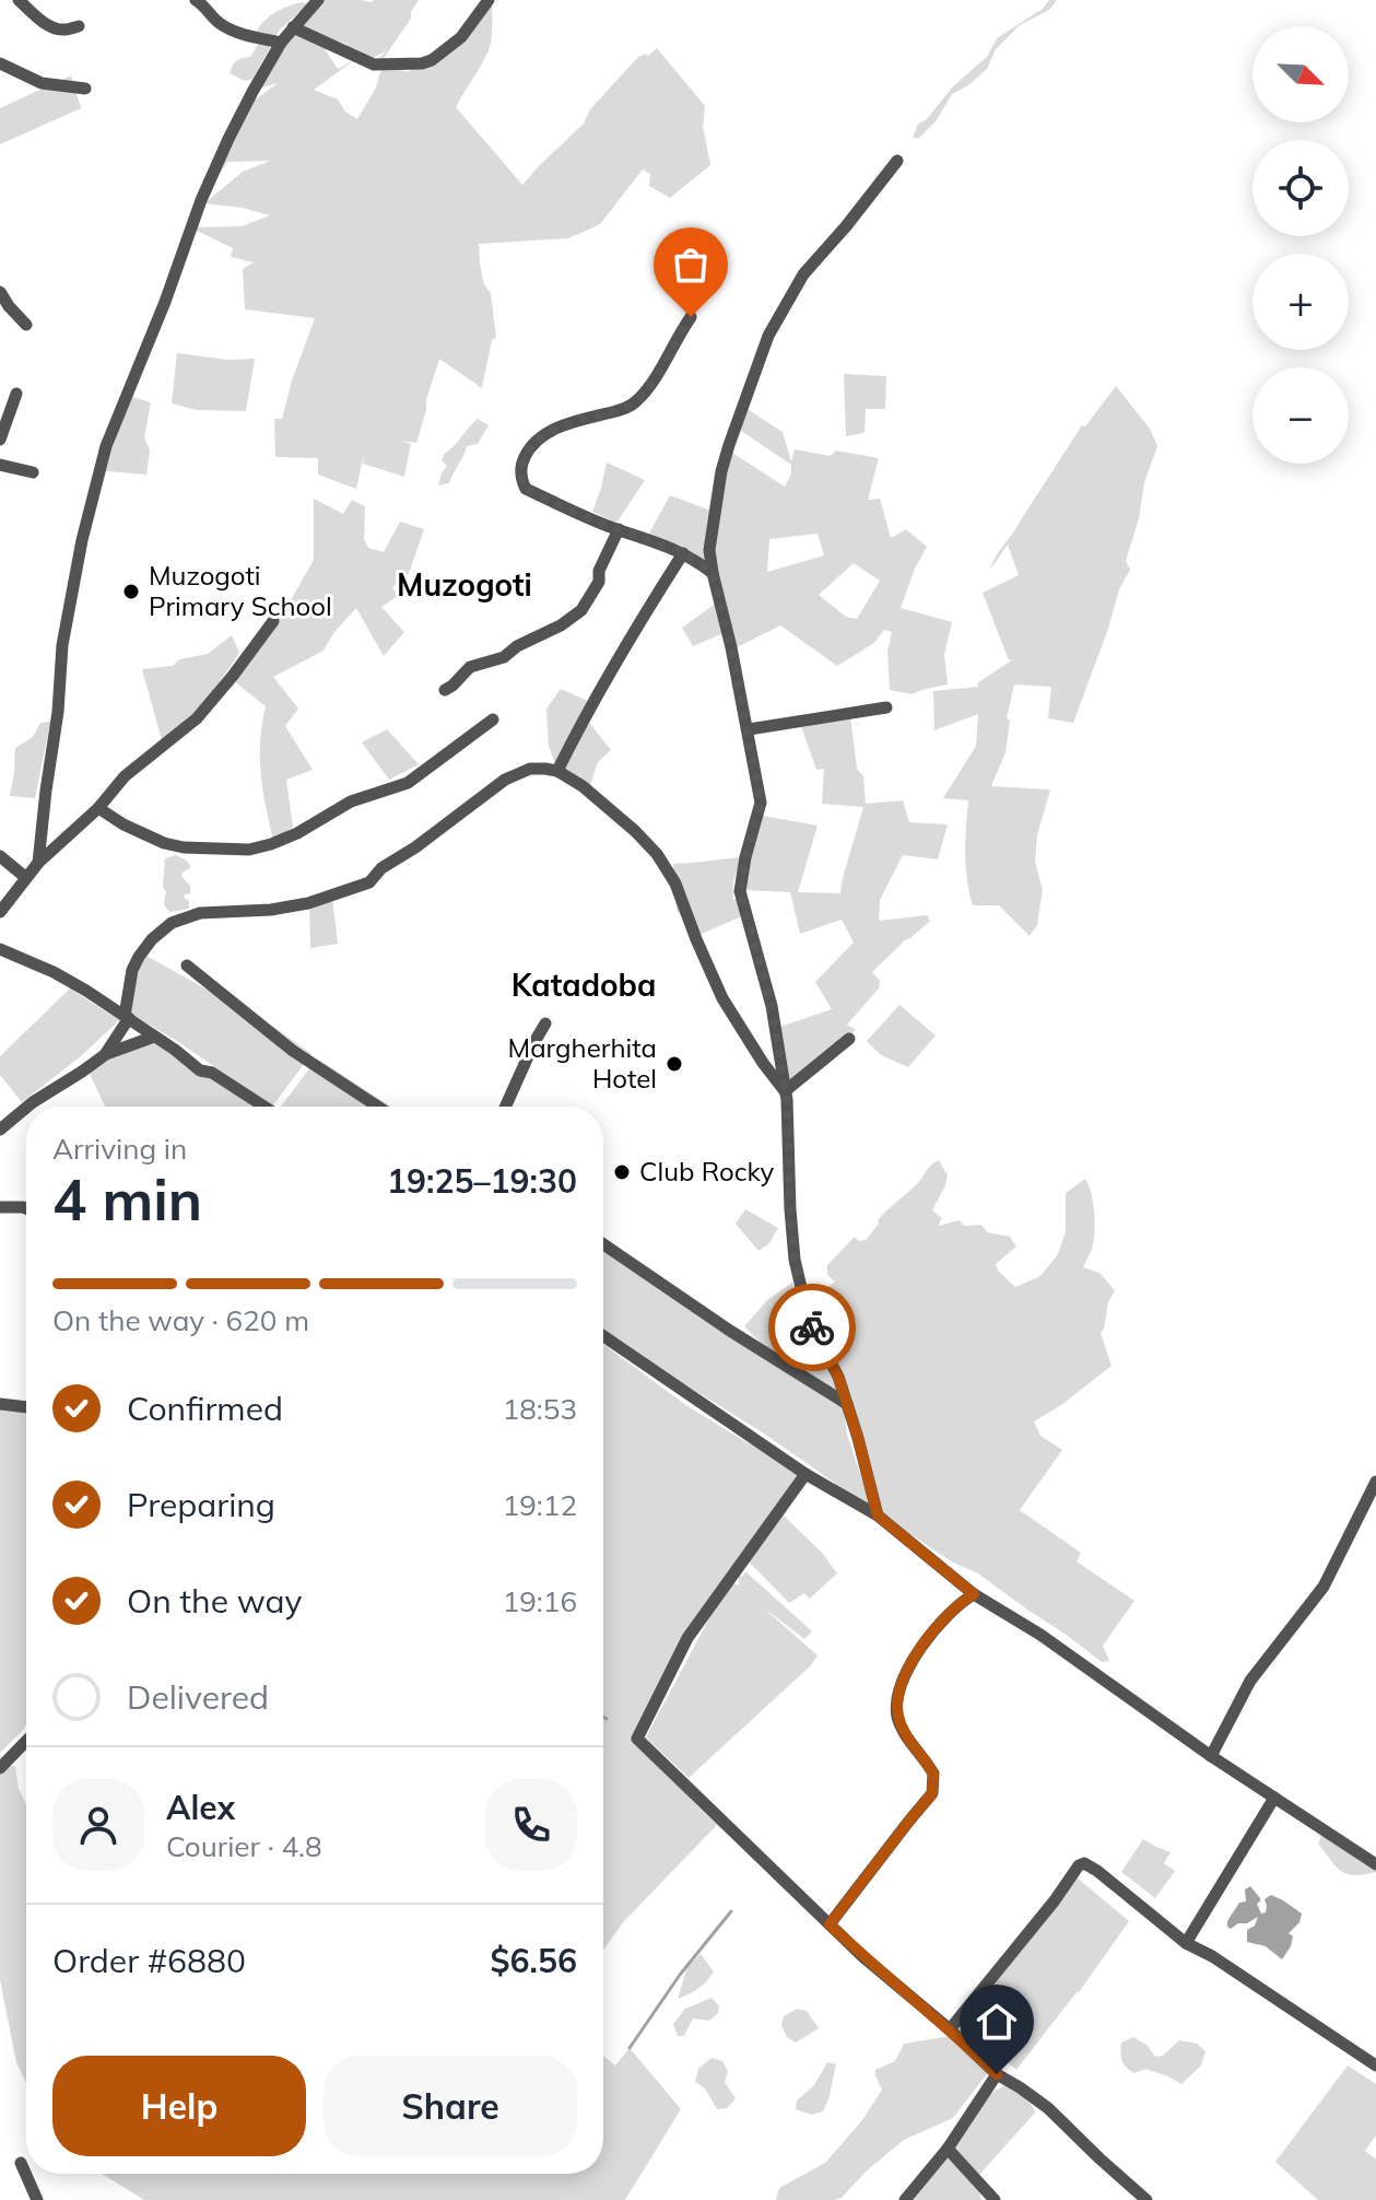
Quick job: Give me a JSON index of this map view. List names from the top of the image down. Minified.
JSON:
{"districts":["Muzogoti","Katadoba"],"places":["Muzogoti Primary School","Margherhita Hotel","Club Rocky"],"north":"bottom right","page":{"map_buttons":["+","−"],"heading":["4 min","Arriving in","19:25–19:30"],"panel":["Alex","Courier · 4.8","Order #6880","$6.56"],"bar":"On the way · 620 m","list":[["Confirmed","18:53"],["Preparing","19:12"],["On the way","19:16"],"Delivered"],"buttons":["Help","Share"]}}
